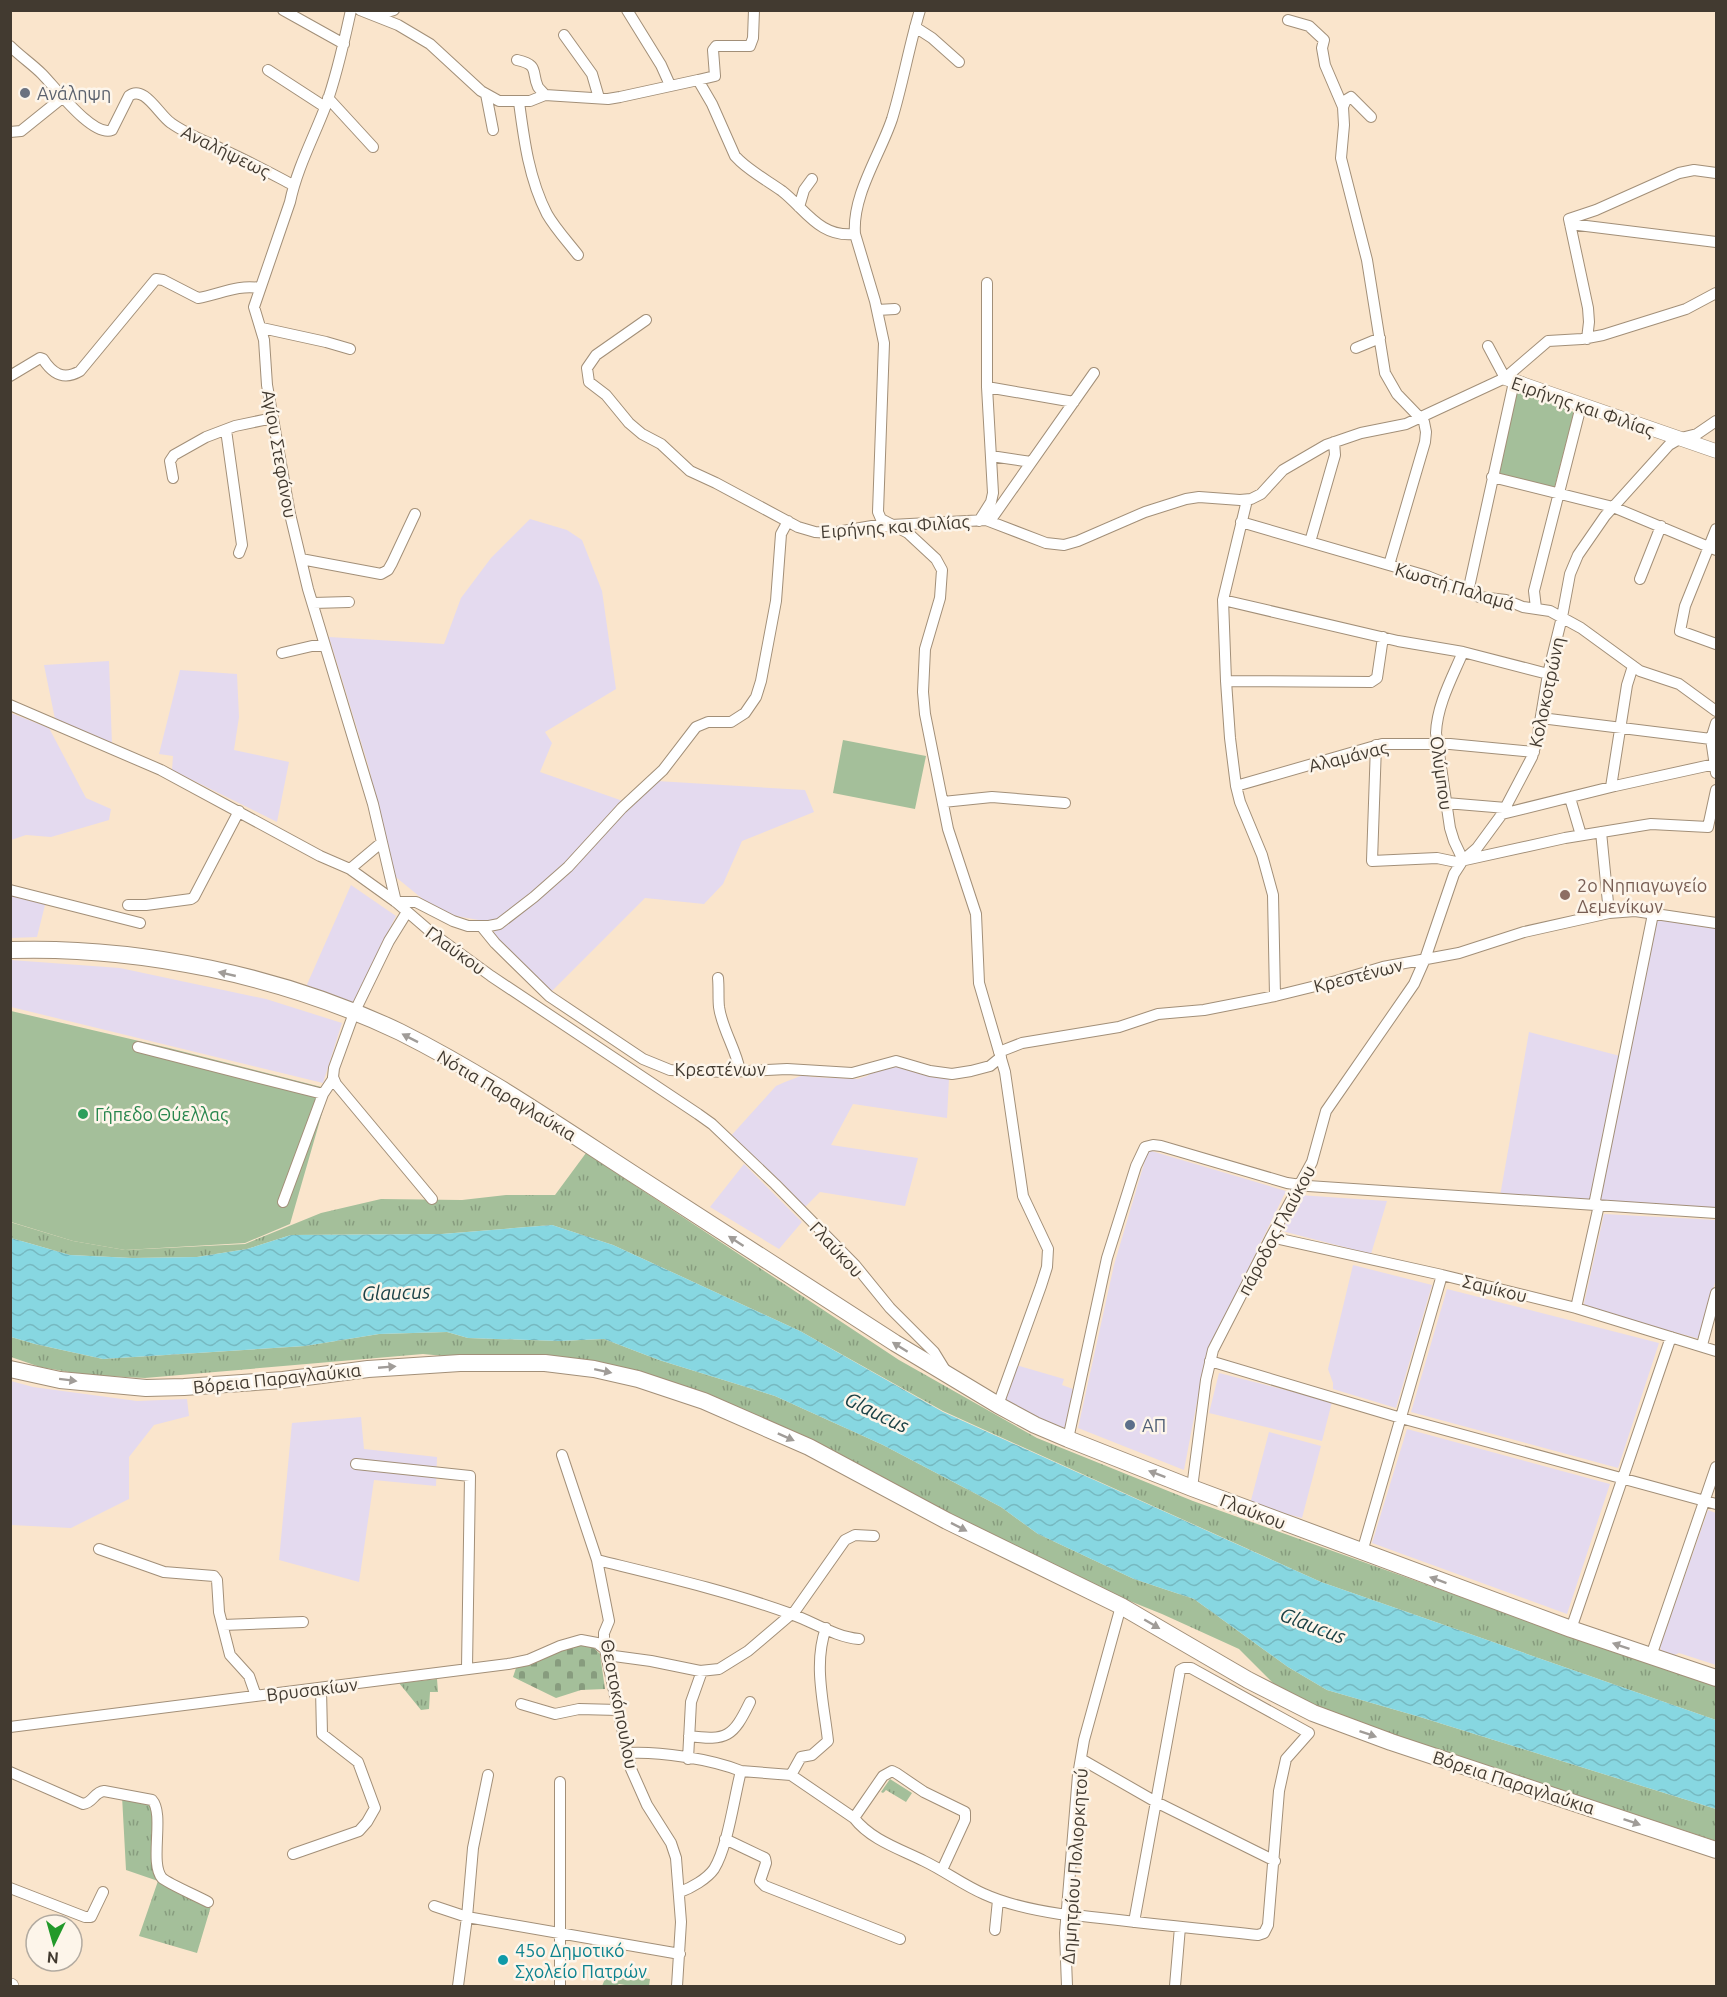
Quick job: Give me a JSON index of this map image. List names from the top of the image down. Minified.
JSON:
{"streets":{"main road":["Γλαύκου","Νότια Παραγλαύκια","Βόρεια Παραγλαύκια"],"street":["Αναλήψεως","Ειρήνης και Φιλίας","Αγίου Στεφάνου","Κωστή Παλαμά","Κολοκοτρώνη","Αλαμάνας","Ολύμπου","Κρεστένων","πάροδος Γλαύκου","Σαμίκου","Βρυσακίων","Θεοτοκόπουλου","Δημητρίου Πολιορκητού"]},"crossings":[["Αναλήψεως","Αγίου Στεφάνου"],["Ειρήνης και Φιλίας","Κολοκοτρώνη"],["Αγίου Στεφάνου","Γλαύκου"],["Κωστή Παλαμά","Κολοκοτρώνη"],["Κολοκοτρώνη","Αλαμάνας"],["Κολοκοτρώνη","Ολύμπου"],["Κολοκοτρώνη","Κρεστένων"],["Κολοκοτρώνη","πάροδος Γλαύκου"],["Αλαμάνας","Ολύμπου"],["Γλαύκου","Νότια Παραγλαύκια"],["Γλαύκου","πάροδος Γλαύκου"],["Κρεστένων","πάροδος Γλαύκου"],["πάροδος Γλαύκου","Σαμίκου"],["Βόρεια Παραγλαύκια","Δημητρίου Πολιορκητού"],["Βρυσακίων","Θεοτοκόπουλου"]],"one_way":["Νότια Παραγλαύκια","Βόρεια Παραγλαύκια"],"water":["Glaucus"],"places":["Ανάληψη","2ο Νηπιαγωγείο Δεμενίκων","Γήπεδο Θύελλας","ΑΠ","45ο Δημοτικό Σχολείο Πατρών"],"north":"bottom"}
